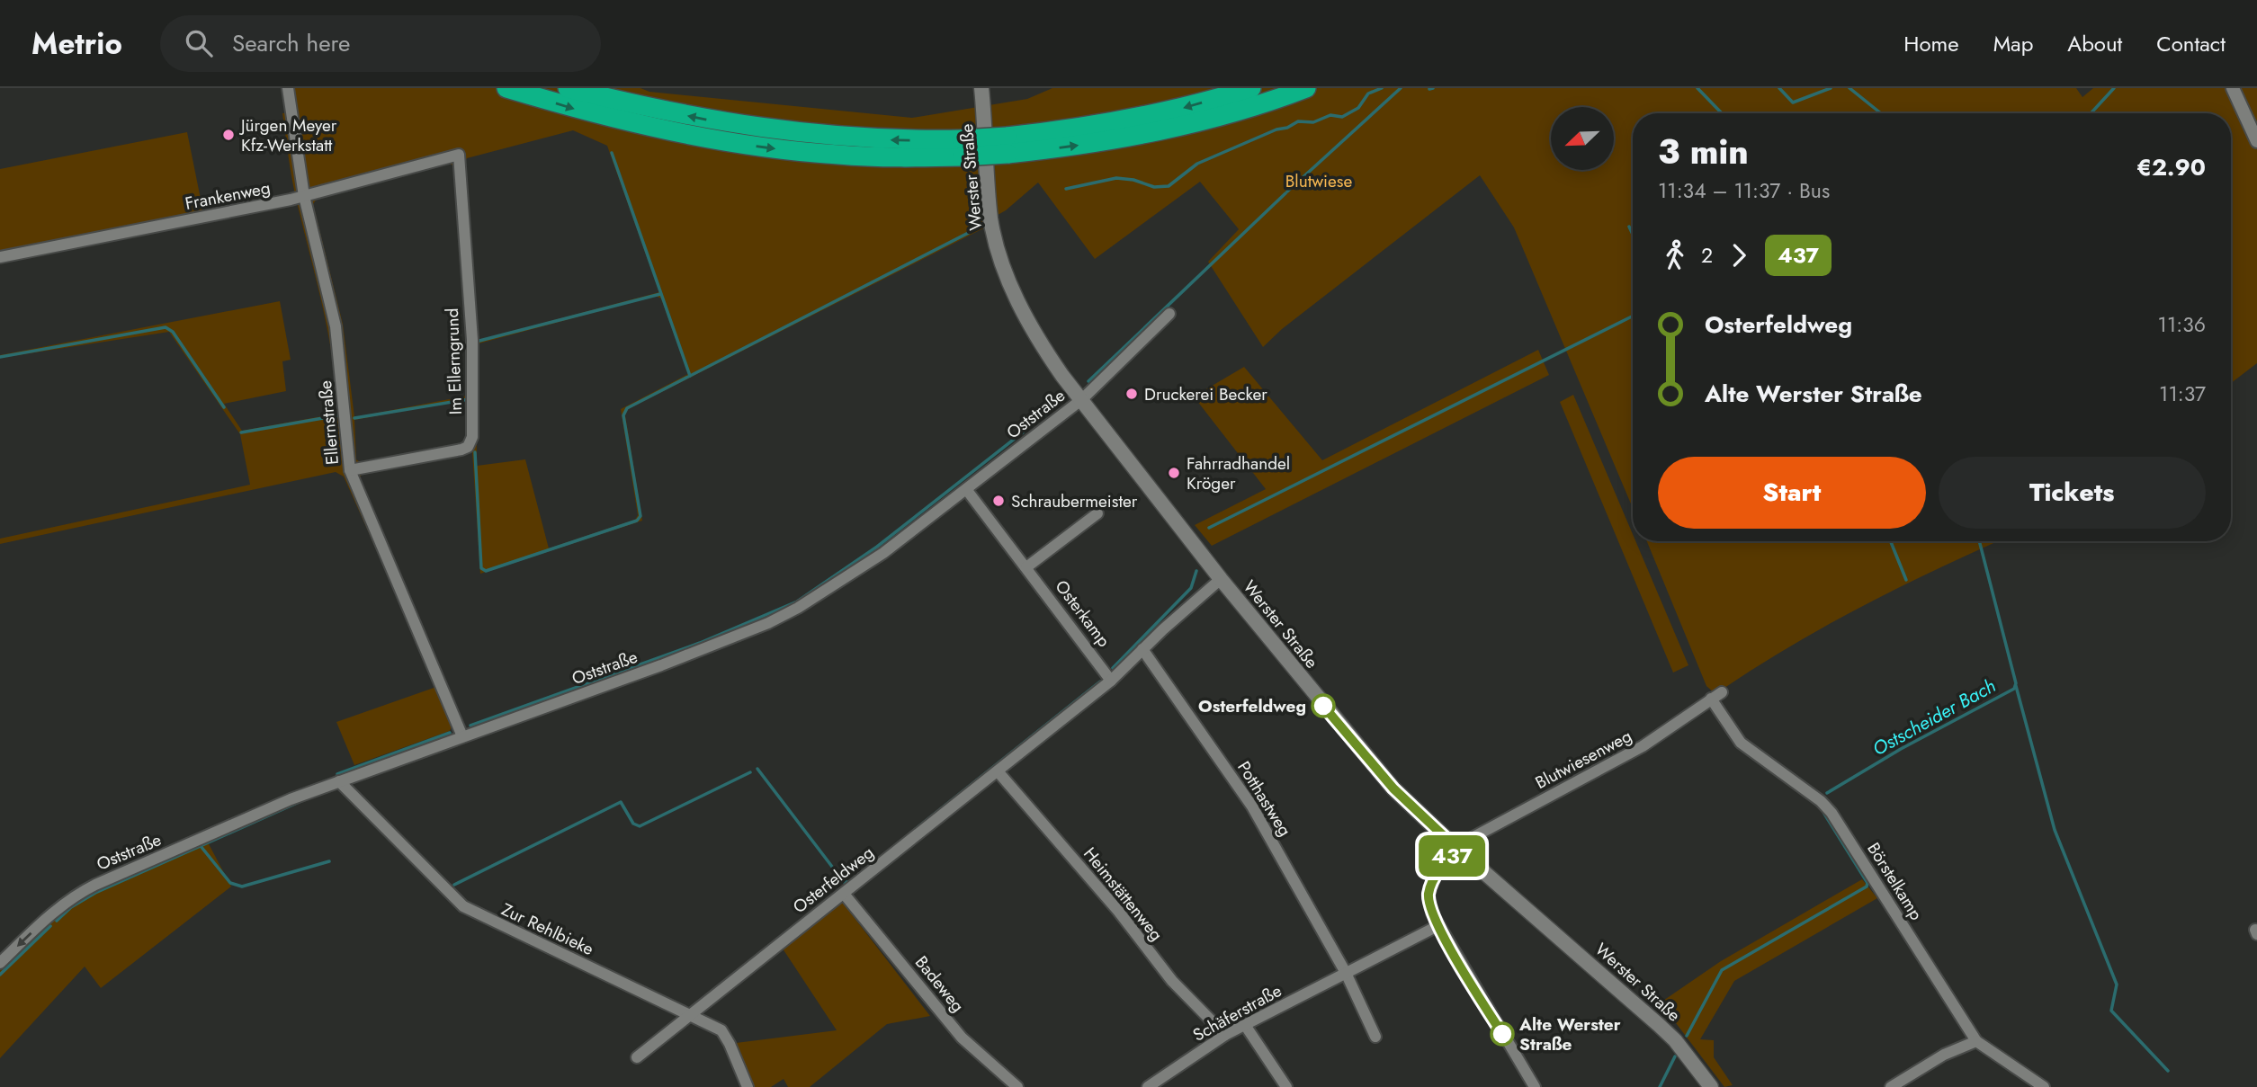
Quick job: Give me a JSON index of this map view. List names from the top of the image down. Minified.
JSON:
{"streets":{"main road":["Werster Straße"],"street":["Frankenweg","Im Ellerngrund","Oststraße","Ellernstraße","Osterkamp","Blutwiesenweg","Potthastweg","Osterfeldweg","Börstelkamp","Heimstättenweg","Zur Rehlbieke","Badeweg","Schäferstraße"]},"crossings":[["Werster Straße","Oststraße"],["Werster Straße","Blutwiesenweg"],["Werster Straße","Osterfeldweg"],["Frankenweg","Im Ellerngrund"],["Frankenweg","Ellernstraße"],["Im Ellerngrund","Ellernstraße"],["Oststraße","Ellernstraße"],["Oststraße","Osterkamp"],["Oststraße","Zur Rehlbieke"],["Osterkamp","Osterfeldweg"],["Blutwiesenweg","Börstelkamp"],["Potthastweg","Osterfeldweg"],["Potthastweg","Schäferstraße"],["Osterfeldweg","Heimstättenweg"],["Osterfeldweg","Zur Rehlbieke"],["Osterfeldweg","Badeweg"],["Heimstättenweg","Schäferstraße"]],"water":["Ostscheider Bach"],"parks":["Blutwiese"],"places":["Jürgen Meyer Kfz-Werkstatt","Druckerei Becker","Fahrradhandel Kröger","Schraubermeister","Osterfeldweg","Alte Werster Straße"],"lines":["bus line 437"],"north":"bottom left","page":{"header":"Metrio","search":"Search here","nav":["Home","Map","About","Contact"],"on_map":"437","heading":["3 min","11:34 – 11:37 · Bus","€2.90"],"legs":["2","437"],"list":[{"name":"Osterfeldweg","value":"11:36"},{"name":"Alte Werster Straße","value":"11:37"}],"buttons":["Start","Tickets"]}}
